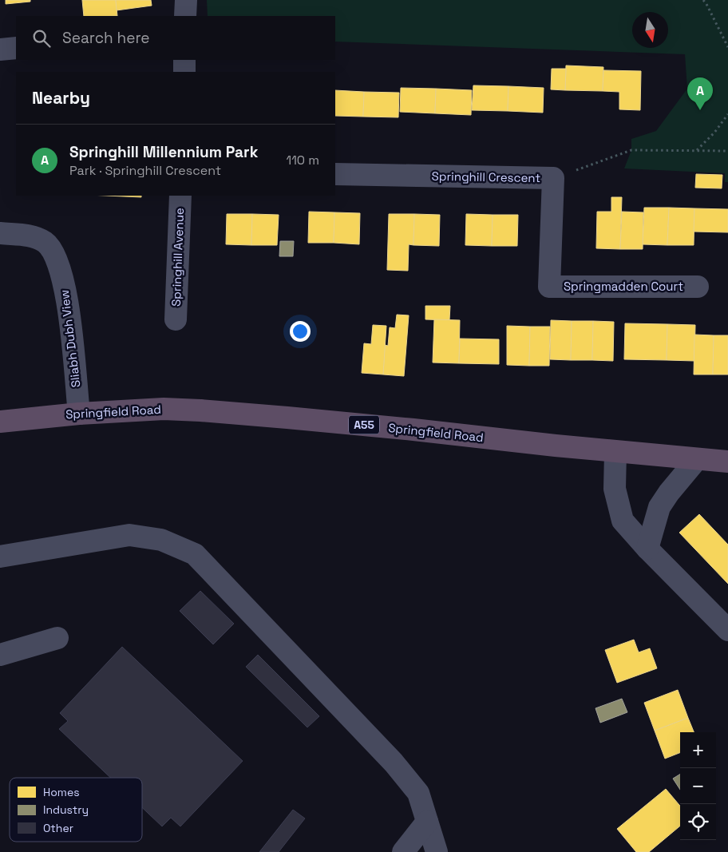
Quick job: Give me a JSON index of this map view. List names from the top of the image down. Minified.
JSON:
{"streets":{"highway":["Springfield Road","A55"],"street":["Springhill Crescent","Springhill Avenue","Springmadden Court","Sliabh Dubh View"]},"crossings":[["Springhill Crescent","Springmadden Court"],["Sliabh Dubh View","Springfield Road"]],"legend":["Homes","Industry","Other"],"north":"bottom","page":{"search":"Search here","heading":"Nearby","pins":"A","list":[{"mark":"A","name":"Springhill Millennium Park","note":"Park · Springhill Crescent","value":"110 m"}],"map_buttons":["+","−"]}}
